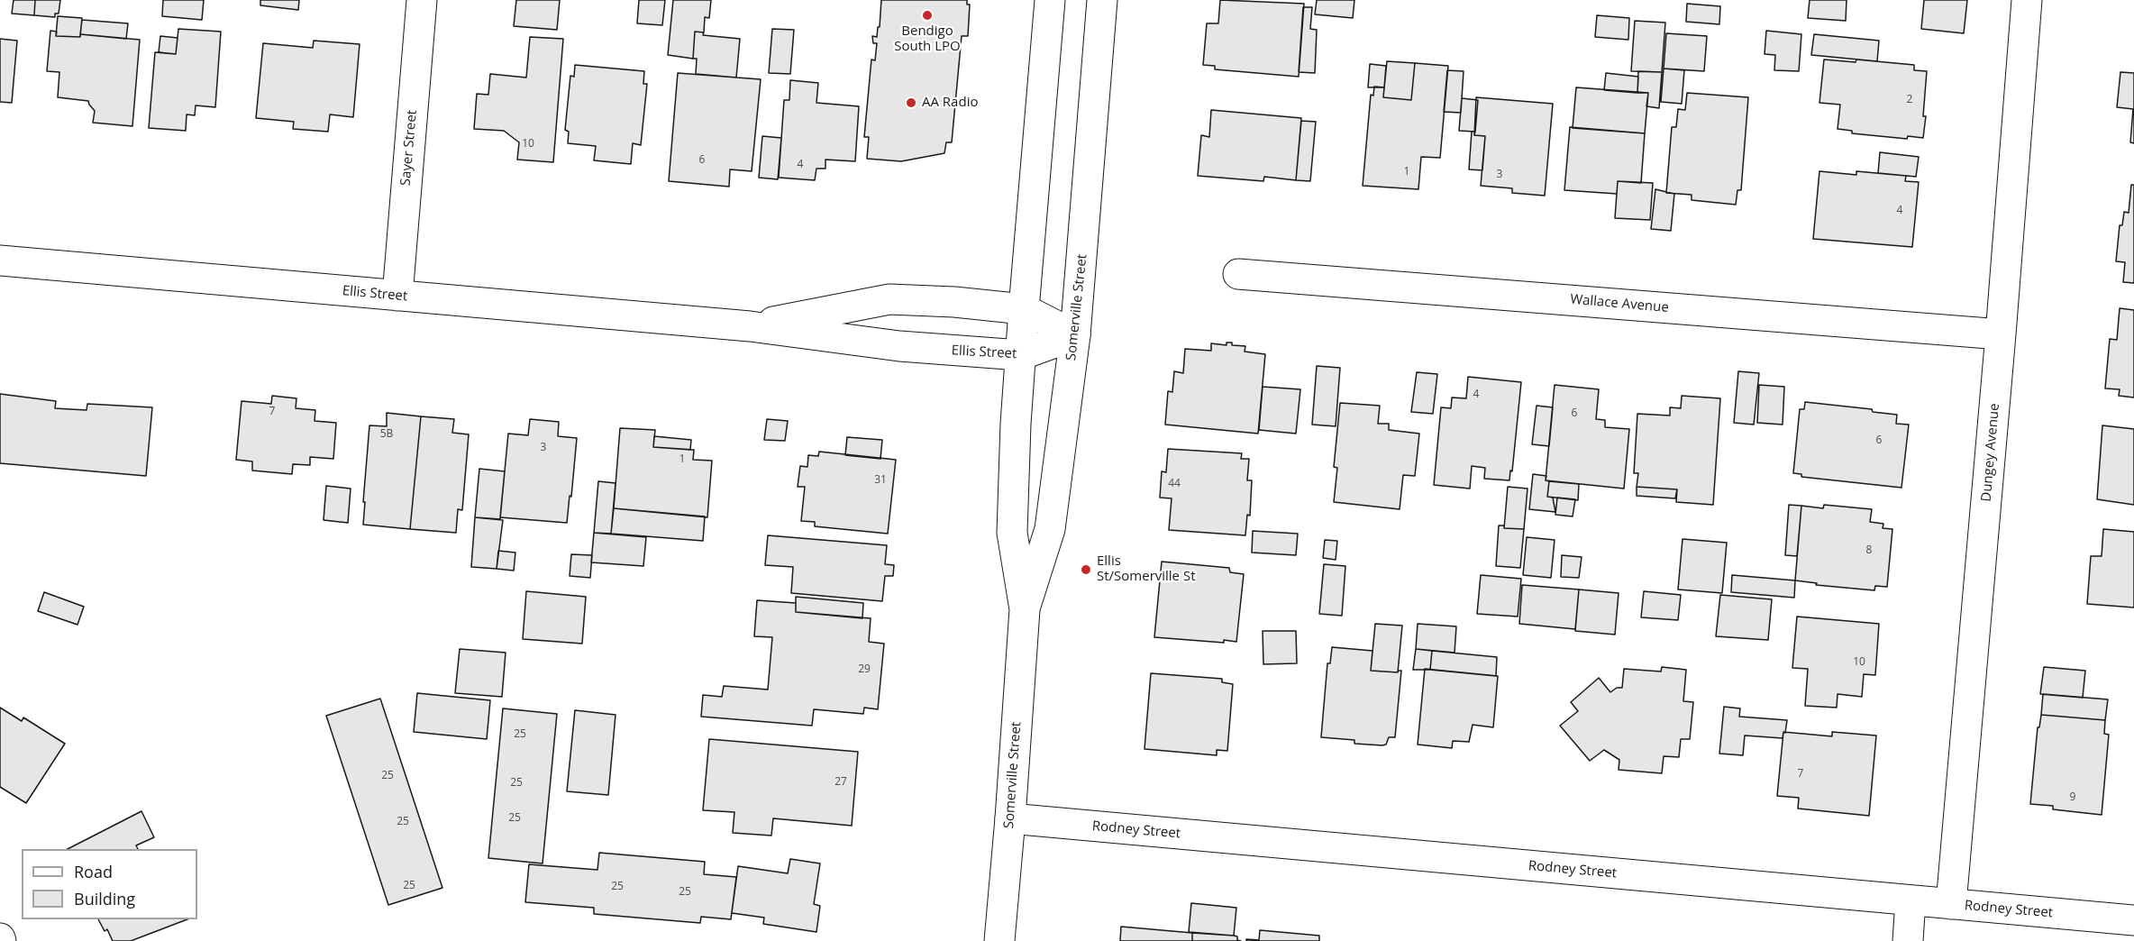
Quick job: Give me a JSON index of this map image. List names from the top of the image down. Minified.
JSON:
{"streets":{"street":["Sayer Street","Ellis Street","Wallace Avenue","Somerville Street","Dungey Avenue","Rodney Street"]},"crossings":[["Sayer Street","Ellis Street"],["Ellis Street","Somerville Street"],["Wallace Avenue","Dungey Avenue"],["Somerville Street","Rodney Street"],["Dungey Avenue","Rodney Street"]],"places":["Bendigo South LPO","AA Radio","Ellis St/Somerville St"],"house_numbers":["2","10","6","4","1","3","4","4","7","6","5B","6","3","1","31","44","8","10","29","25","7","25","27","25","9","25","25","25","25","25"],"legend":["Road","Building"]}
